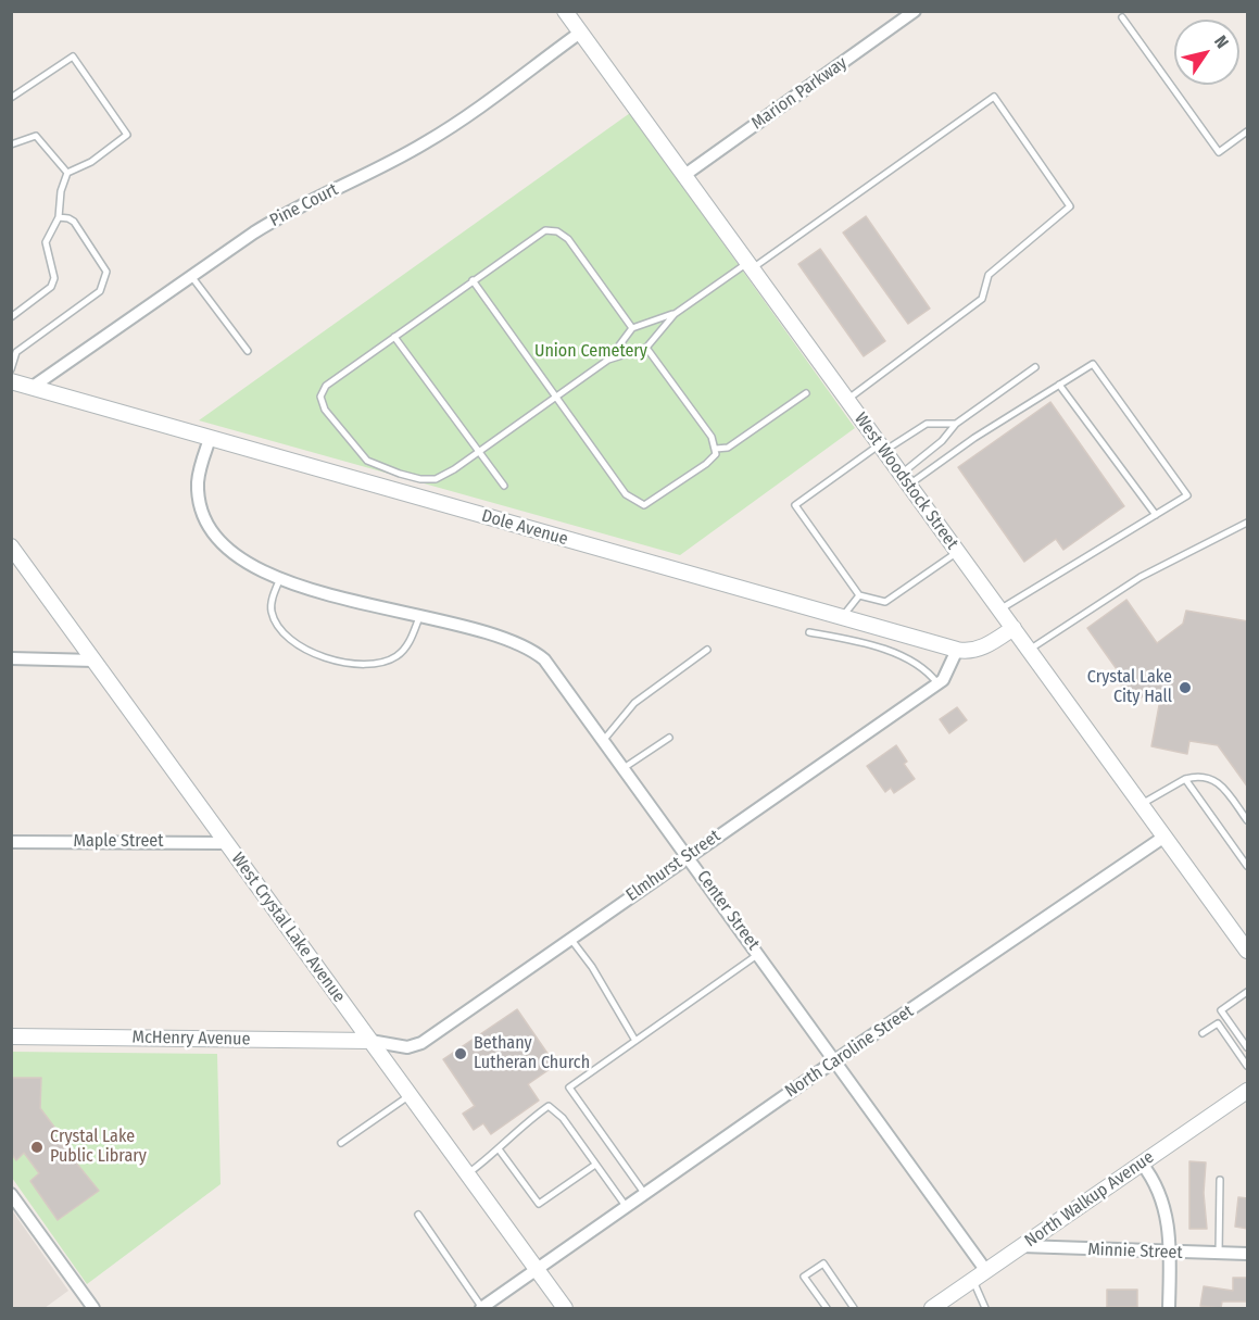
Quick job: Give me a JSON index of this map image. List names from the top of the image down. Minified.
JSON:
{"streets":{"street":["Marion Parkway","Pine Court","West Woodstock Street","Dole Avenue","Maple Street","Elmhurst Street","Center Street","West Crystal Lake Avenue","McHenry Avenue","North Caroline Street","North Walkup Avenue","Minnie Street"]},"crossings":[["Marion Parkway","West Woodstock Street"],["Pine Court","West Woodstock Street"],["Pine Court","Dole Avenue"],["West Woodstock Street","Dole Avenue"],["West Woodstock Street","North Caroline Street"],["Dole Avenue","Elmhurst Street"],["Dole Avenue","Center Street"],["Maple Street","West Crystal Lake Avenue"],["Elmhurst Street","Center Street"],["Elmhurst Street","West Crystal Lake Avenue"],["Elmhurst Street","McHenry Avenue"],["Center Street","North Caroline Street"],["Center Street","North Walkup Avenue"],["West Crystal Lake Avenue","McHenry Avenue"],["West Crystal Lake Avenue","North Caroline Street"],["North Walkup Avenue","Minnie Street"]],"parks":["Union Cemetery"],"places":["Crystal Lake City Hall","Bethany Lutheran Church","Crystal Lake Public Library"],"north":"top right"}
